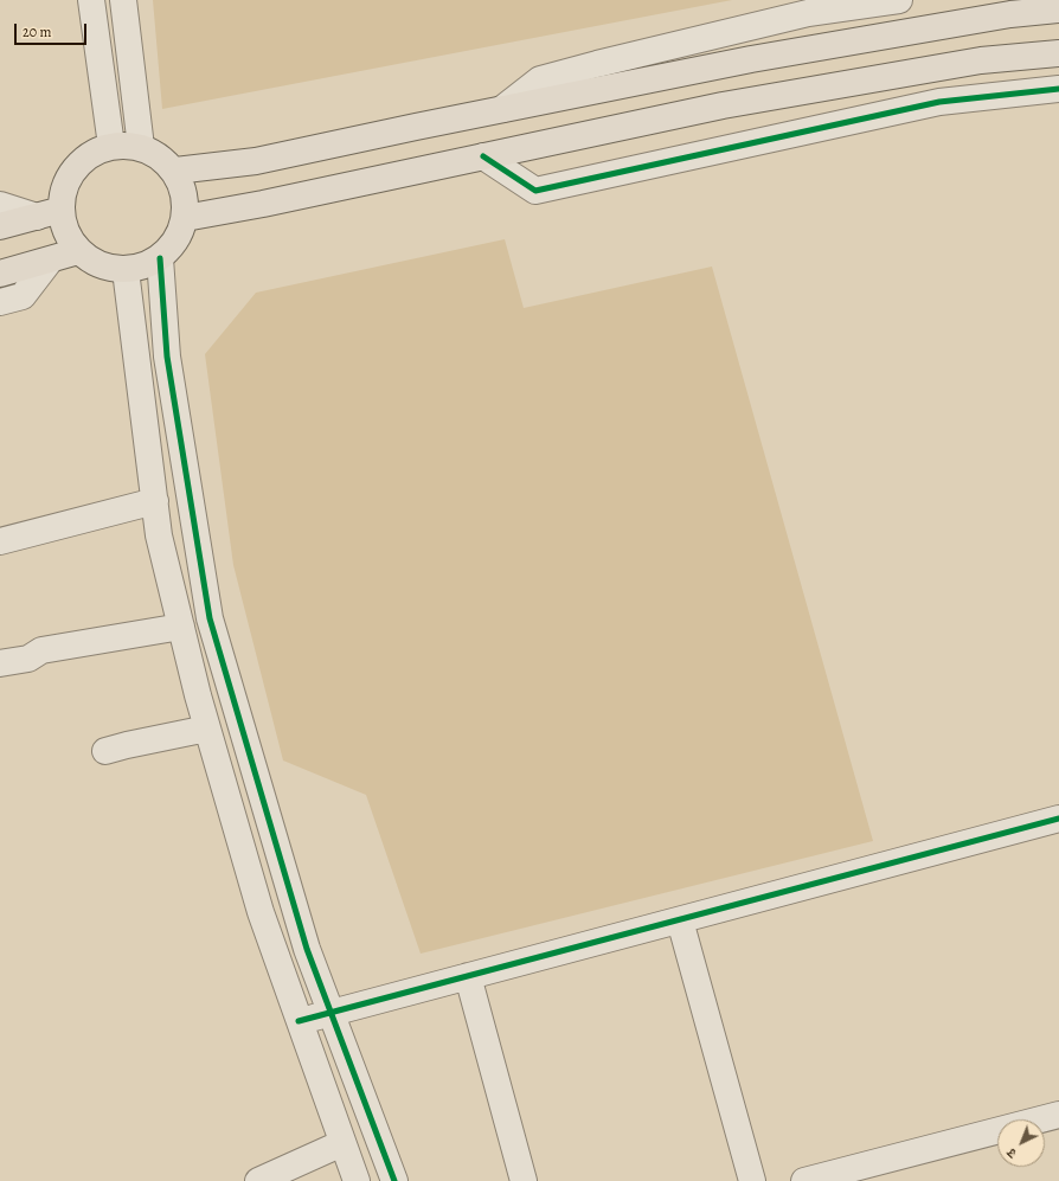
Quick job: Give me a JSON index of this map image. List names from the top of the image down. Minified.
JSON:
{"scale_bar":"20 m","north":"bottom left"}
